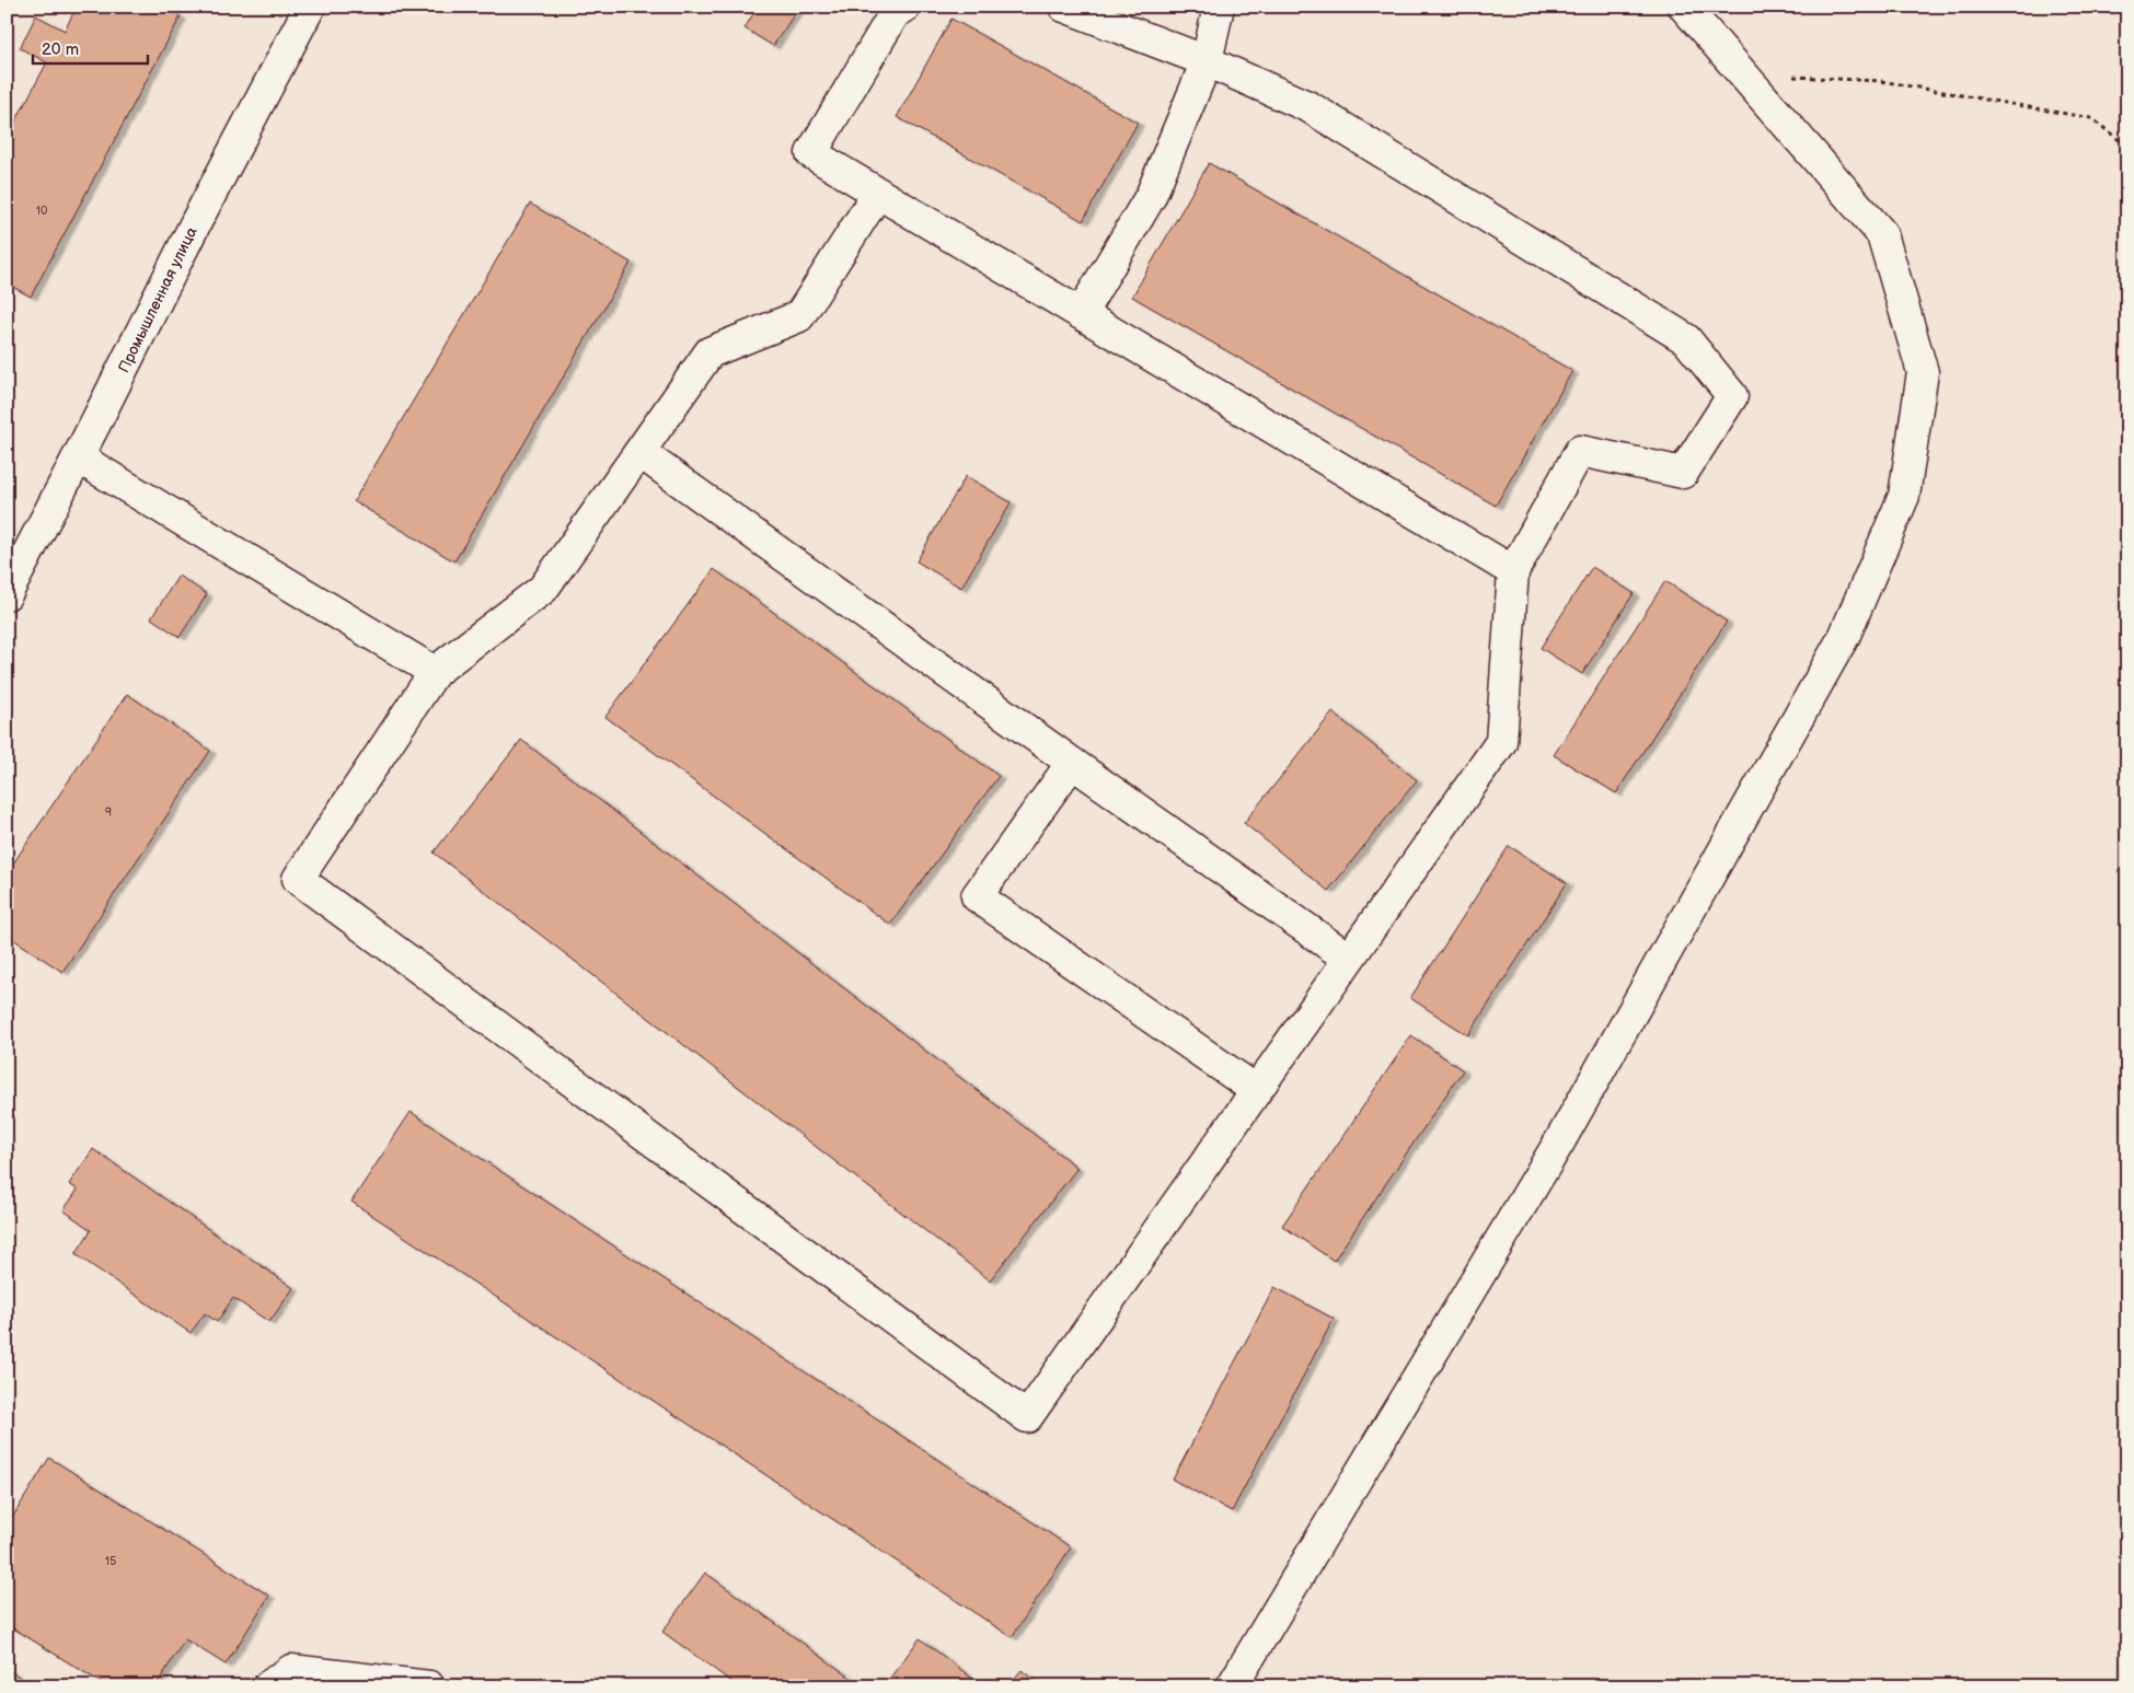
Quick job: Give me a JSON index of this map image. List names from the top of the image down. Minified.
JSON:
{"streets":{"street":["Промышленная улица"]},"house_numbers":["10","9","15"],"scale_bar":"20 m"}
